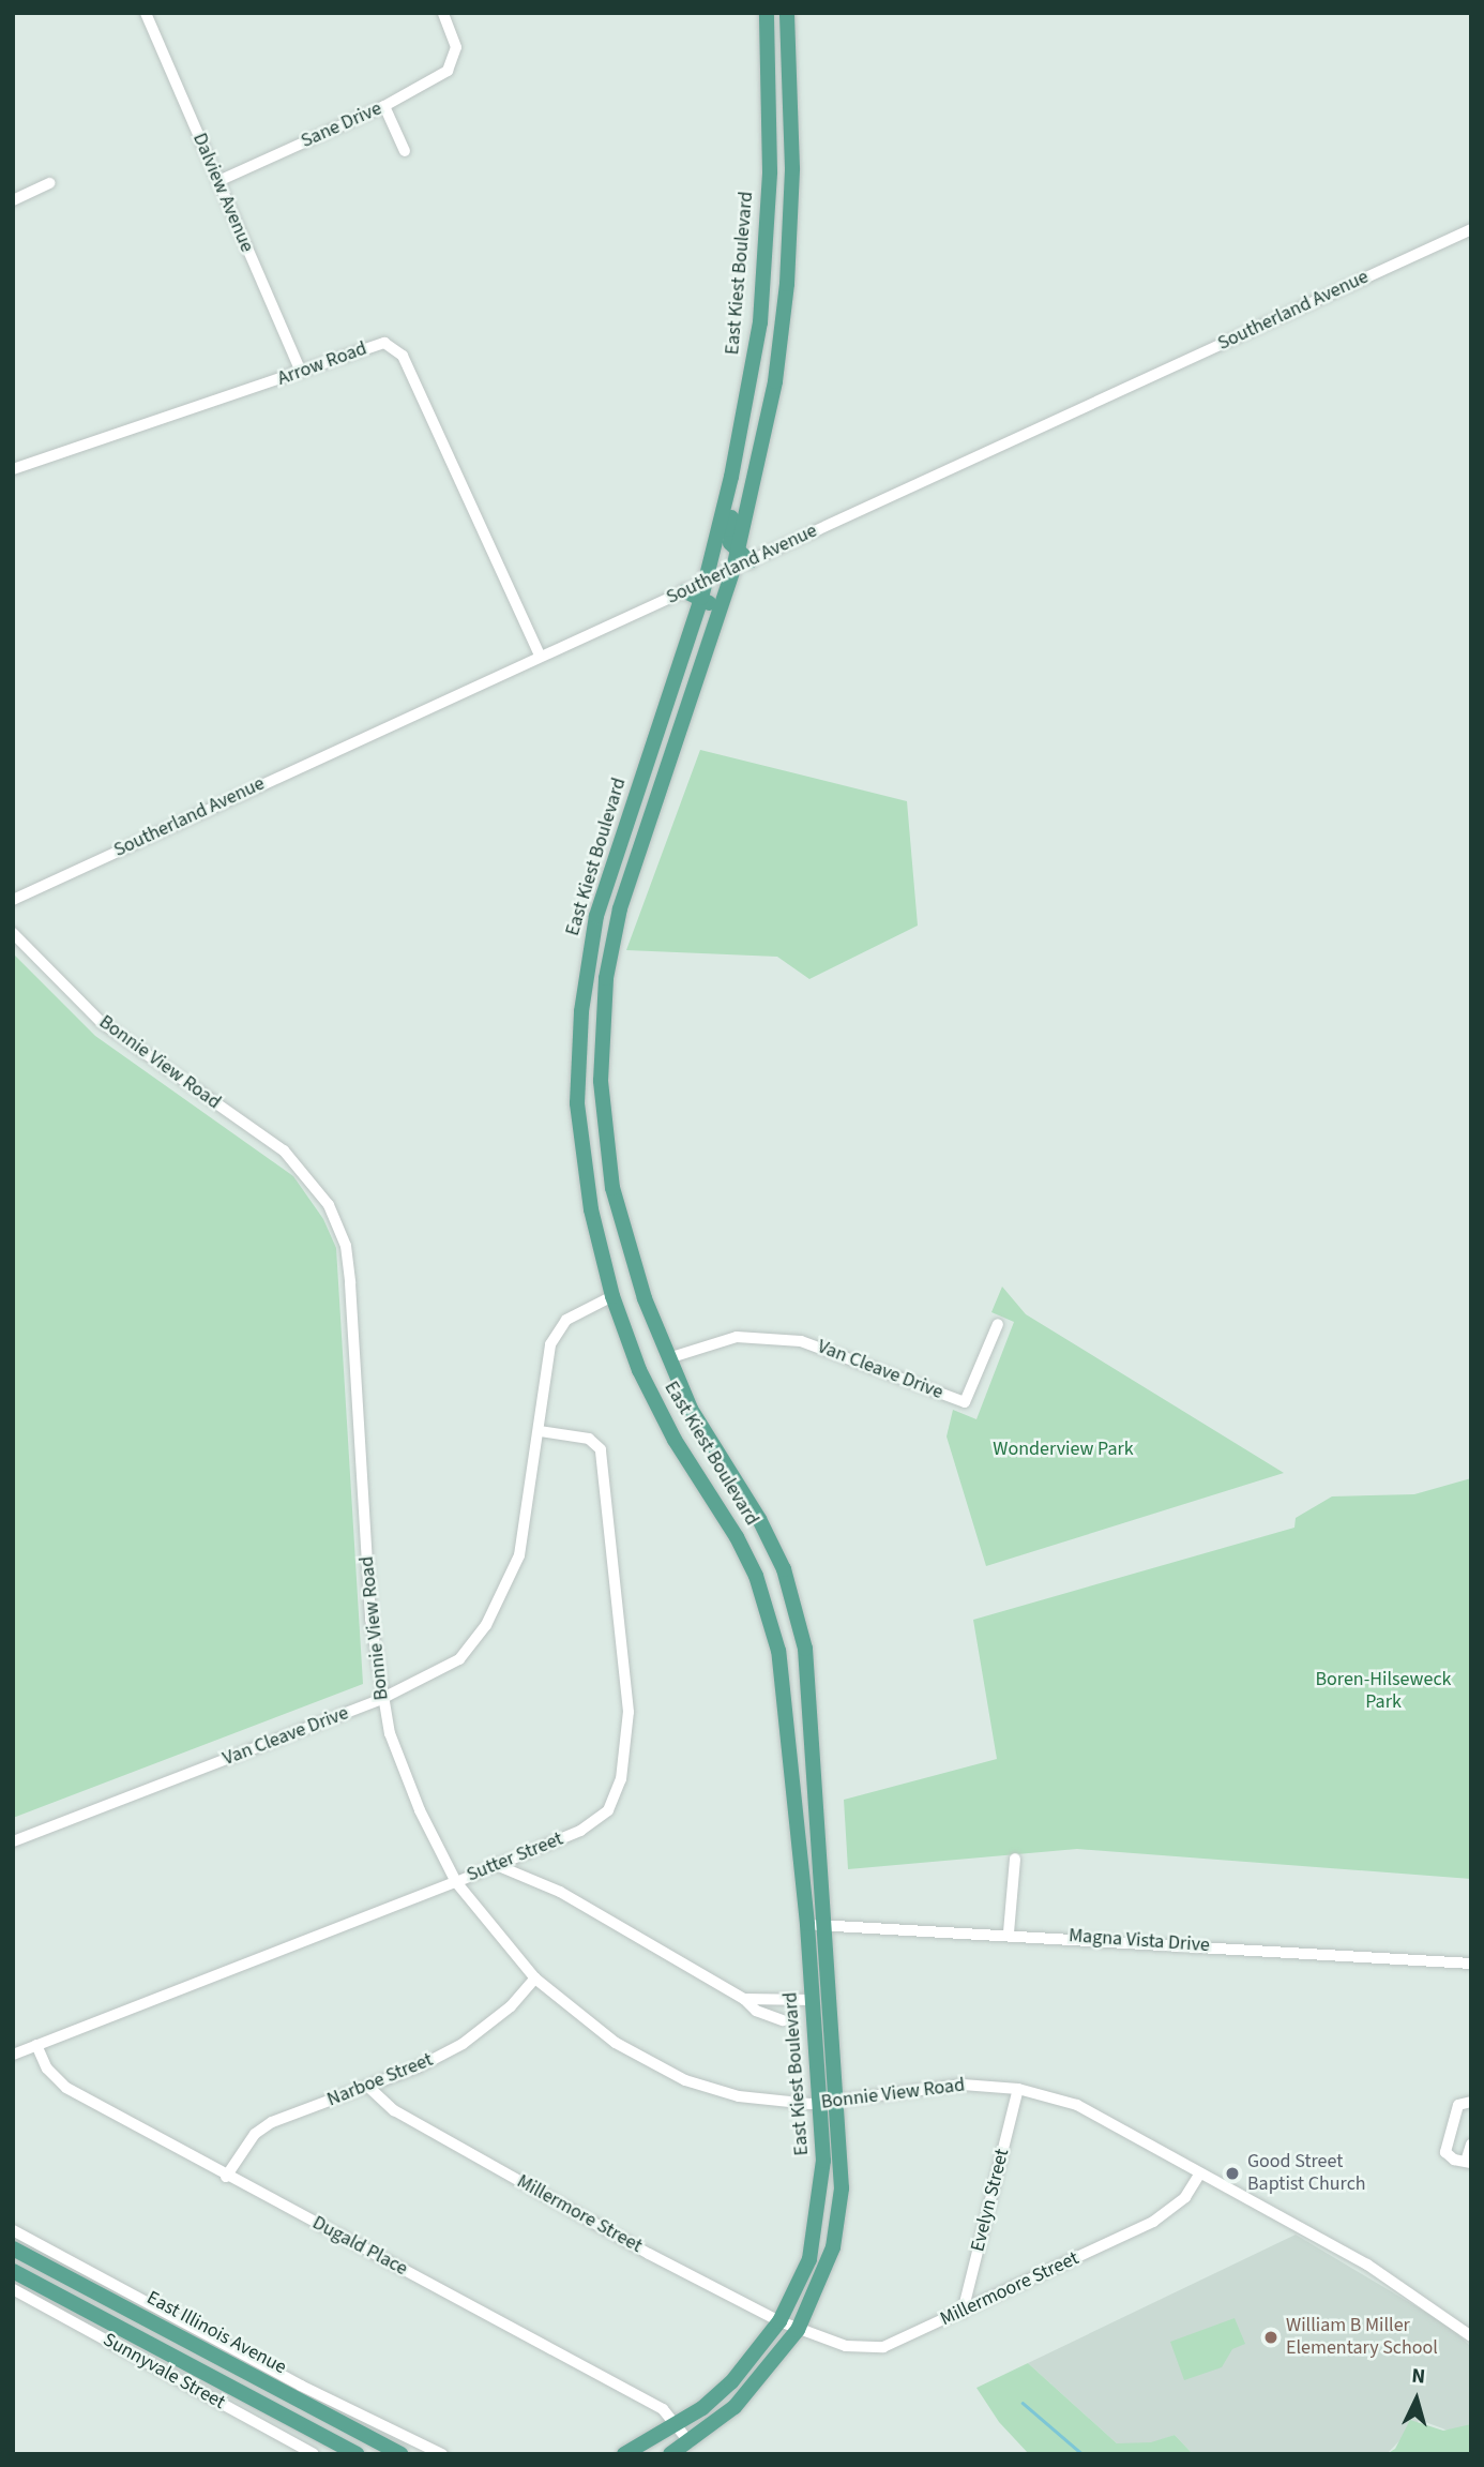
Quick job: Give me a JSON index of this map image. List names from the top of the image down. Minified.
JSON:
{"streets":{"main road":["East Kiest Boulevard","East Illinois Avenue"],"street":["Sane Drive","Dalview Avenue","Southerland Avenue","Arrow Road","Bonnie View Road","Van Cleave Drive","Sutter Street","Magna Vista Drive","Narboe Street","Evelyn Street","Millermore Street","Dugald Place","Millermoore Street","Sunnyvale Street"]},"crossings":[["Sane Drive","Dalview Avenue"],["Dalview Avenue","Arrow Road"],["East Kiest Boulevard","Southerland Avenue"],["East Kiest Boulevard","Bonnie View Road"],["East Kiest Boulevard","Van Cleave Drive"],["East Kiest Boulevard","Magna Vista Drive"],["East Kiest Boulevard","Millermore Street"],["East Kiest Boulevard","Dugald Place"],["East Kiest Boulevard","Millermoore Street"],["Southerland Avenue","Arrow Road"],["Bonnie View Road","Van Cleave Drive"],["Bonnie View Road","Sutter Street"],["Bonnie View Road","Narboe Street"],["Bonnie View Road","Evelyn Street"],["Bonnie View Road","Millermoore Street"],["Van Cleave Drive","Sutter Street"],["Sutter Street","Dugald Place"],["Narboe Street","Millermore Street"],["Narboe Street","Dugald Place"],["Evelyn Street","Millermoore Street"],["Millermore Street","Millermoore Street"]],"parks":["Wonderview Park","Boren-Hilseweck Park"],"places":["Good Street Baptist Church","William B Miller Elementary School"],"north":"top"}
